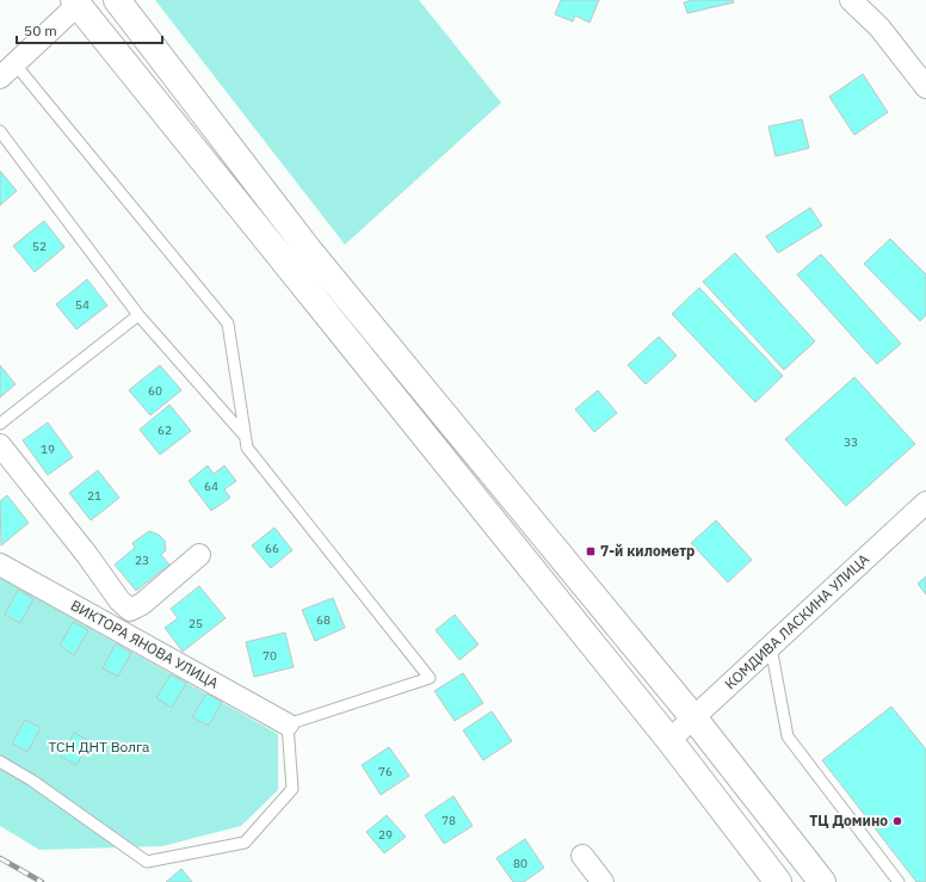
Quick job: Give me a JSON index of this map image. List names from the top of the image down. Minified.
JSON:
{"streets":{"street":["КОМДИВА ЛАСКИНА УЛИЦА","ВИКТОРА ЯНОВА УЛИЦА"]},"parks":["ТСН ДНТ Волга"],"places":{"transit":["7-й километр"],"other":["ТЦ Домино"]},"house_numbers":["52","54","60","62","33","19","64","21","66","23","68","25","70","76","78","29","80"],"scale_bar":"50 m"}
